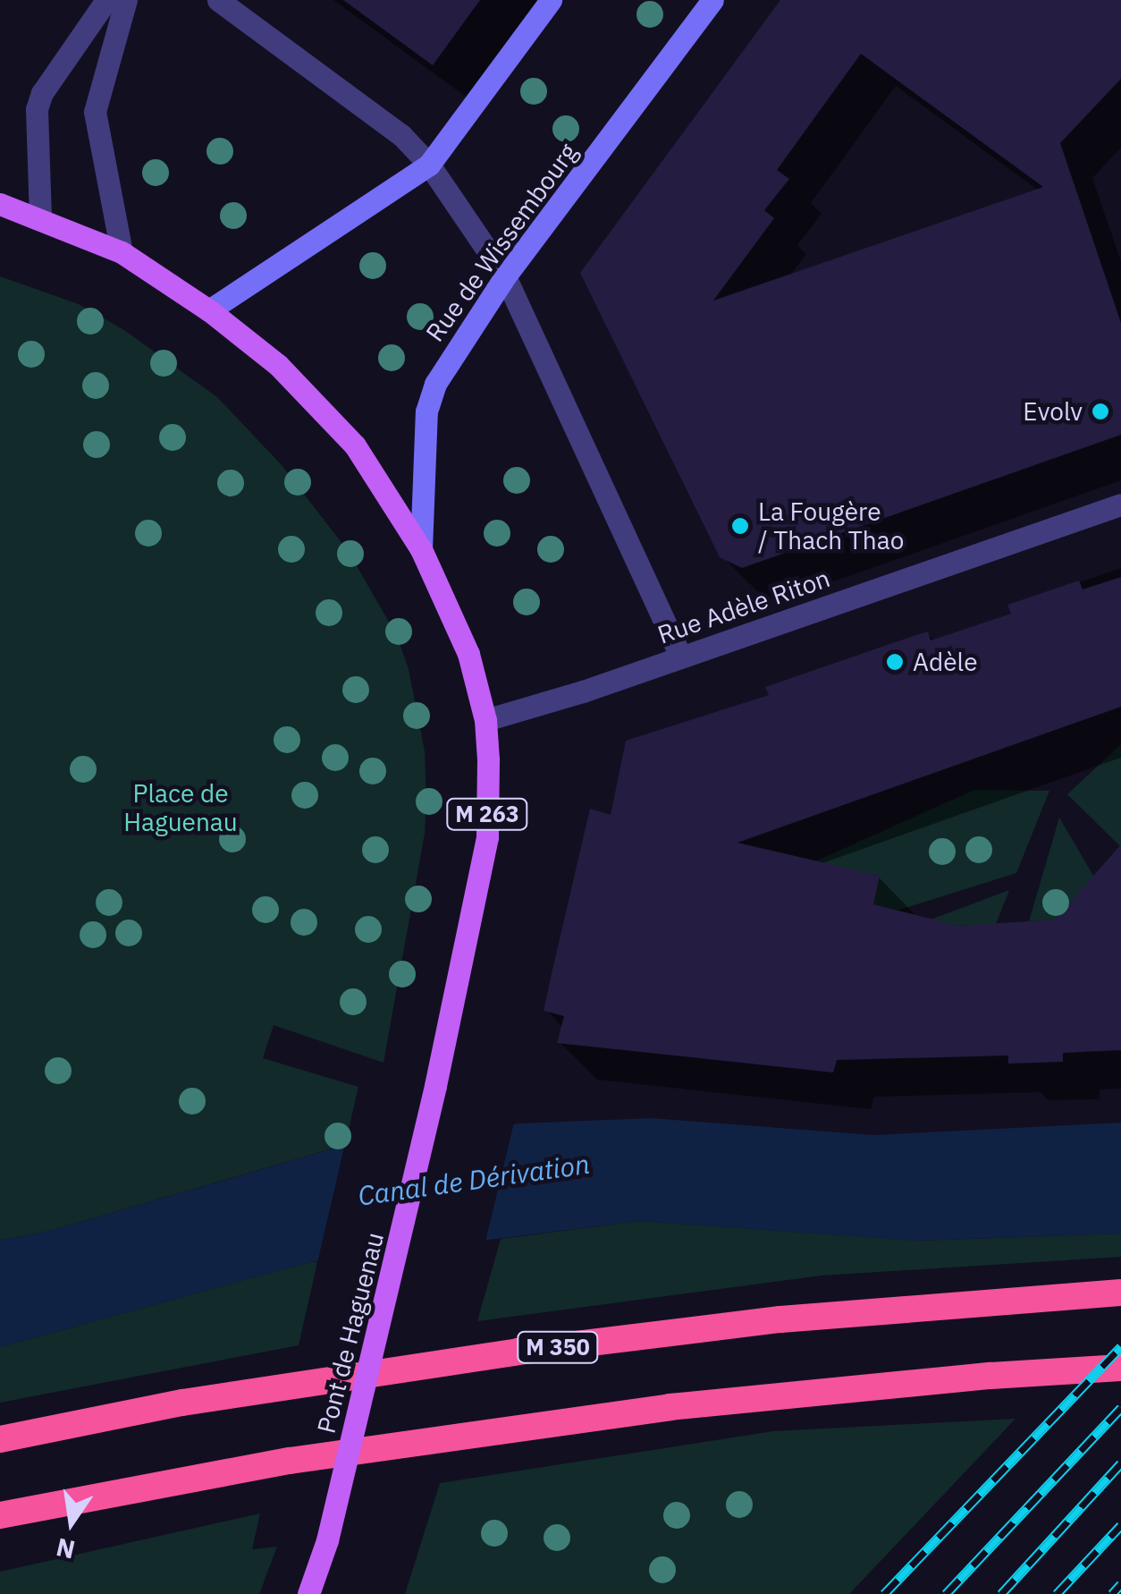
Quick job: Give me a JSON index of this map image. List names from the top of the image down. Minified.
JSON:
{"streets":{"highway":["M 350"],"main road":["Rue de Wissembourg","M 263","Pont de Haguenau"],"street":["Rue Adèle Riton"]},"crossings":[["Rue de Wissembourg","M 263"],["Rue Adèle Riton","M 263"],["Rue Adèle Riton","Pont de Haguenau"],["M 263","Pont de Haguenau"]],"water":["Canal de Dérivation"],"parks":["Place de Haguenau"],"places":["Evolv","La Fougère / Thach Thao","Adèle"],"north":"bottom"}
